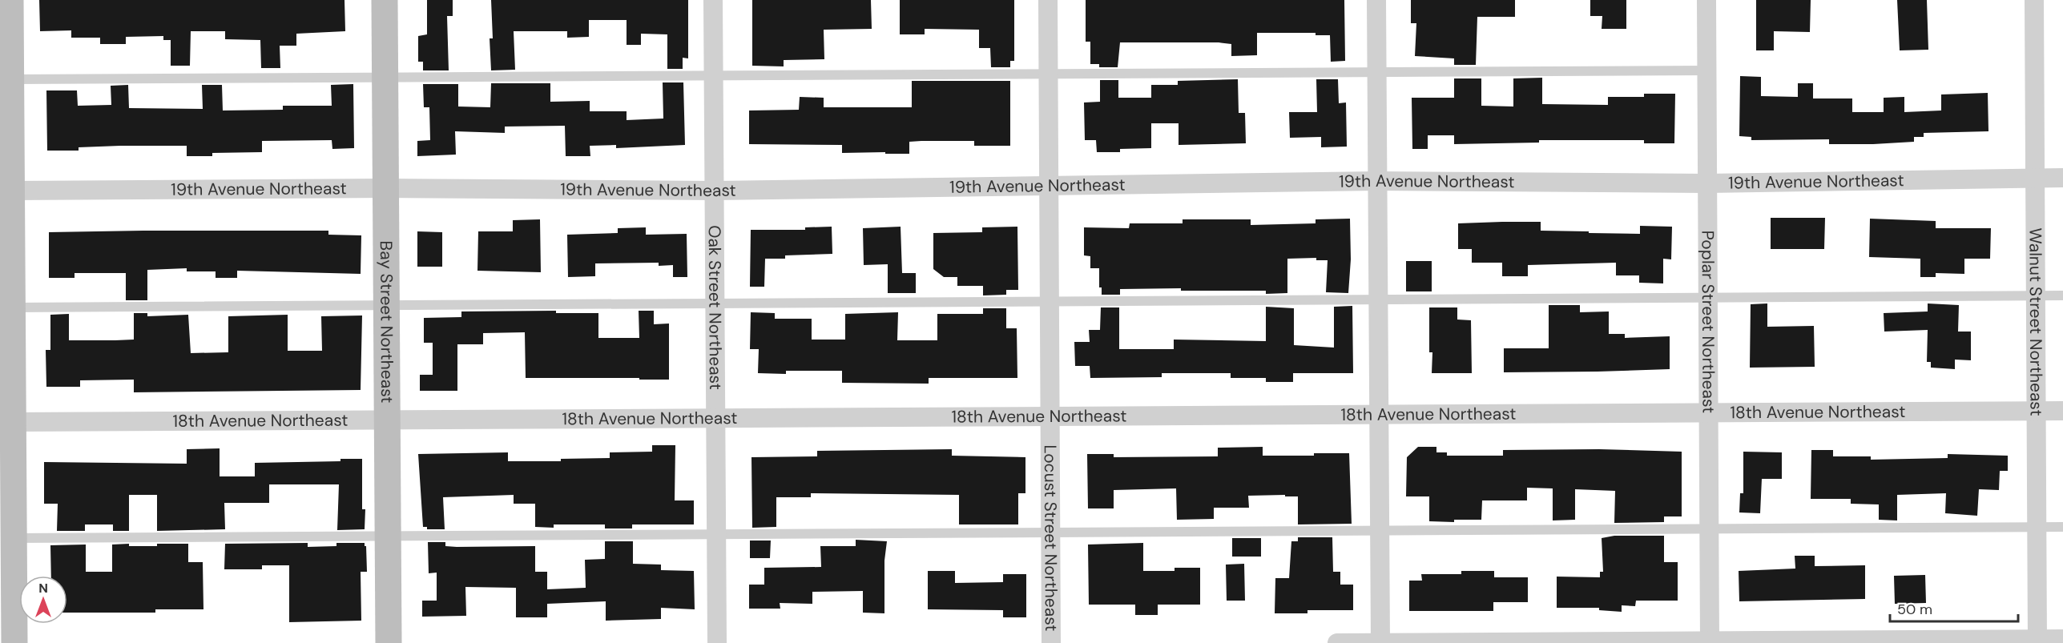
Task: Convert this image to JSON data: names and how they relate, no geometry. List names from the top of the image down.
{
  "streets": {
    "street": [
      "19th Avenue Northeast",
      "Oak Street Northeast",
      "Poplar Street Northeast",
      "Walnut Street Northeast",
      "Bay Street Northeast",
      "18th Avenue Northeast",
      "Locust Street Northeast"
    ]
  },
  "crossings": [
    ["19th Avenue Northeast", "Oak Street Northeast"],
    ["19th Avenue Northeast", "Poplar Street Northeast"],
    ["19th Avenue Northeast", "Walnut Street Northeast"],
    ["19th Avenue Northeast", "Bay Street Northeast"],
    ["19th Avenue Northeast", "Locust Street Northeast"],
    ["Oak Street Northeast", "18th Avenue Northeast"],
    ["Poplar Street Northeast", "18th Avenue Northeast"],
    ["Walnut Street Northeast", "18th Avenue Northeast"],
    ["Bay Street Northeast", "18th Avenue Northeast"],
    ["18th Avenue Northeast", "Locust Street Northeast"]
  ],
  "scale_bar": "50 m",
  "north": "top"
}
